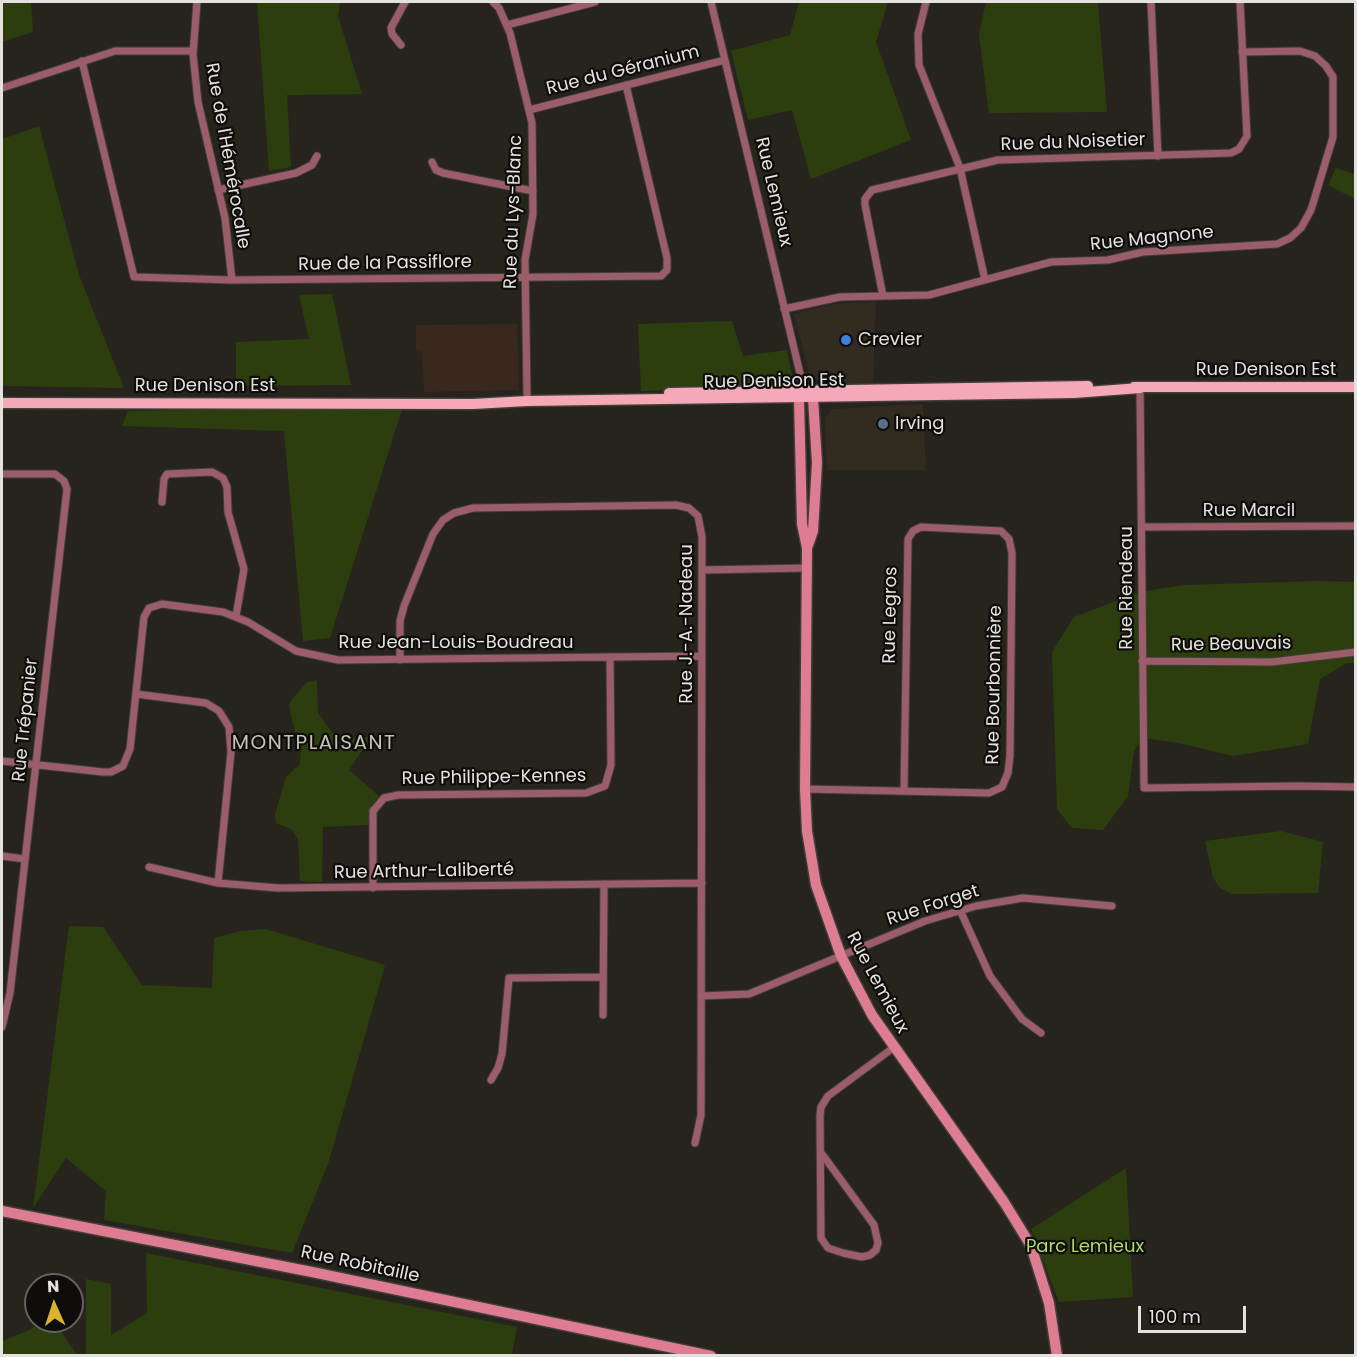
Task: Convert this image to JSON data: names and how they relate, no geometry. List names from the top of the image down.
{
  "streets": {
    "main road": ["Rue Denison Est"],
    "street": [
      "Rue du Géranium",
      "Rue du Noisetier",
      "Rue de l'Hémérocalle",
      "Rue Lemieux",
      "Rue du Lys-Blanc",
      "Rue Magnone",
      "Rue de la Passiflore",
      "Rue Marcil",
      "Rue Riendeau",
      "Rue Legros",
      "Rue J.-A.-Nadeau",
      "Rue Jean-Louis-Boudreau",
      "Rue Beauvais",
      "Rue Bourbonnière",
      "Rue Trépanier",
      "Rue Philippe-Kennes",
      "Rue Arthur-Laliberté",
      "Rue Forget",
      "Rue Robitaille"
    ]
  },
  "crossings": [
    ["Rue du Géranium", "Rue Lemieux"],
    ["Rue du Géranium", "Rue du Lys-Blanc"],
    ["Rue du Géranium", "Rue de la Passiflore"],
    ["Rue du Noisetier", "Rue Magnone"],
    ["Rue de l'Hémérocalle", "Rue de la Passiflore"],
    ["Rue Lemieux", "Rue Magnone"],
    ["Rue Lemieux", "Rue Denison Est"],
    ["Rue Lemieux", "Rue Bourbonnière"],
    ["Rue Lemieux", "Rue Forget"],
    ["Rue du Lys-Blanc", "Rue de la Passiflore"],
    ["Rue du Lys-Blanc", "Rue Denison Est"],
    ["Rue Denison Est", "Rue Riendeau"],
    ["Rue Marcil", "Rue Riendeau"],
    ["Rue Riendeau", "Rue Beauvais"],
    ["Rue Legros", "Rue Bourbonnière"],
    ["Rue J.-A.-Nadeau", "Rue Jean-Louis-Boudreau"],
    ["Rue J.-A.-Nadeau", "Rue Arthur-Laliberté"],
    ["Rue J.-A.-Nadeau", "Rue Forget"],
    ["Rue Jean-Louis-Boudreau", "Rue Trépanier"],
    ["Rue Jean-Louis-Boudreau", "Rue Philippe-Kennes"],
    ["Rue Philippe-Kennes", "Rue Arthur-Laliberté"]
  ],
  "districts": ["MONTPLAISANT"],
  "parks": ["Parc Lemieux"],
  "places": ["Crevier", "Irving"],
  "scale_bar": "100 m",
  "north": "top"
}
